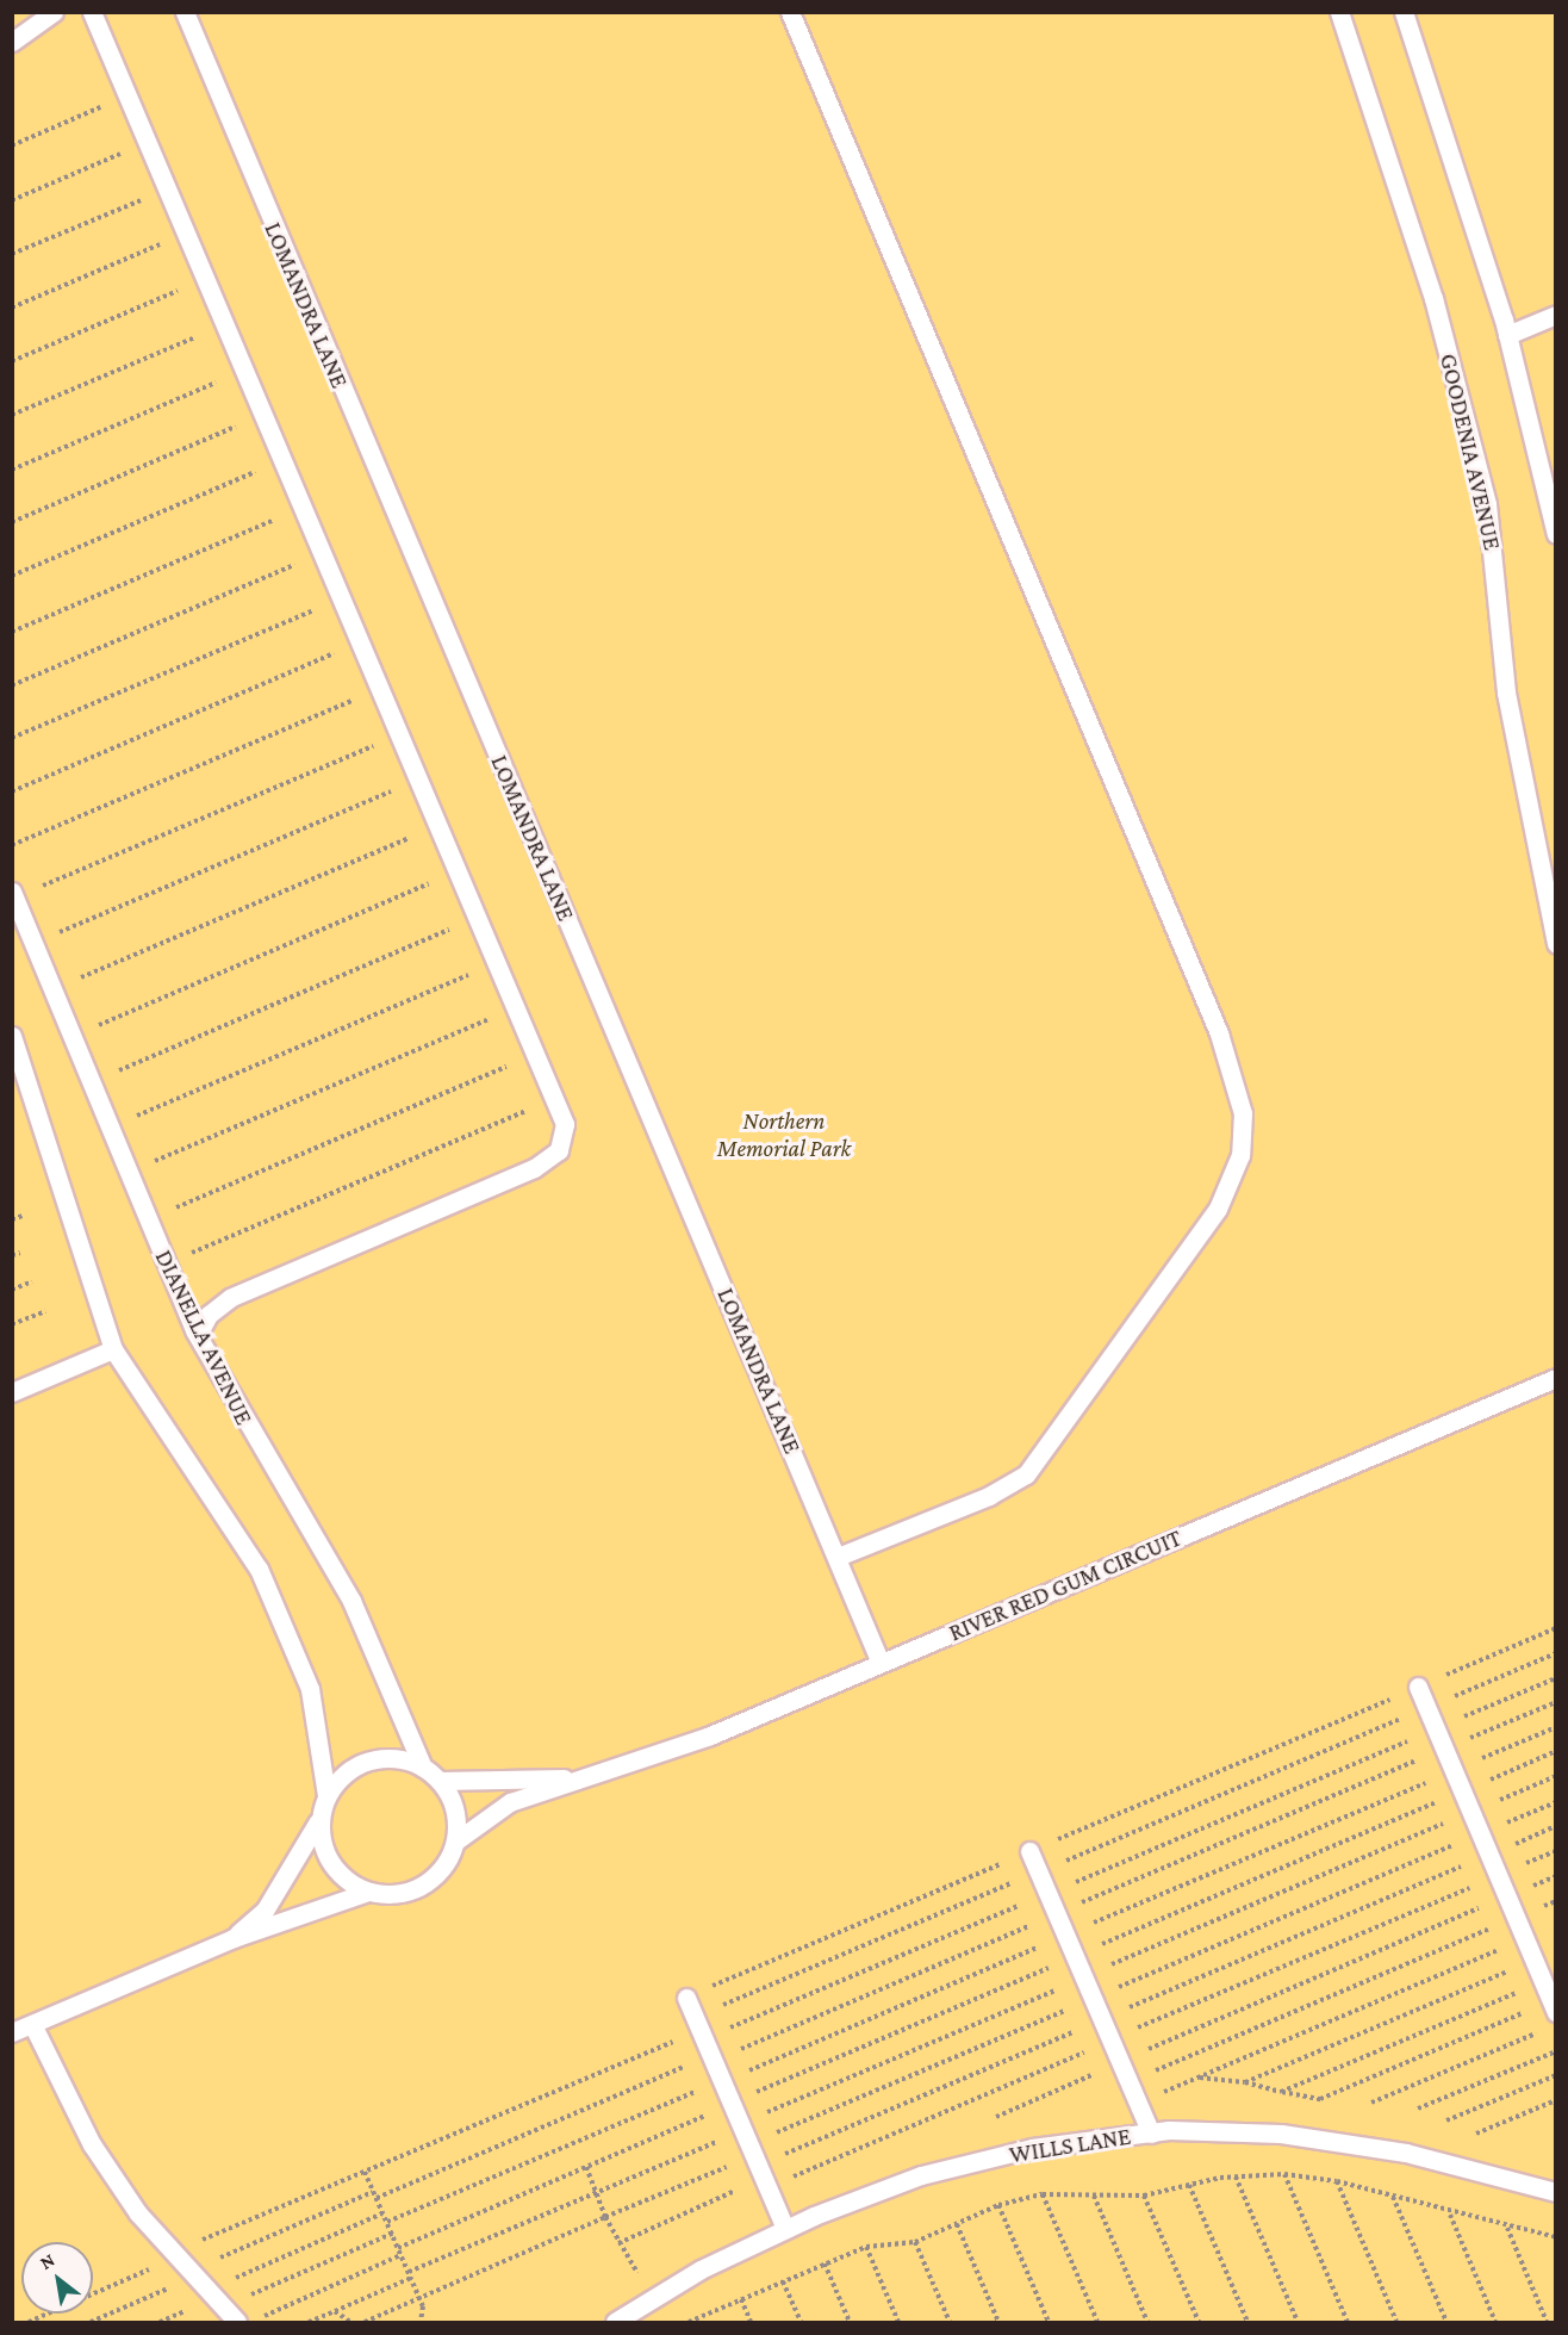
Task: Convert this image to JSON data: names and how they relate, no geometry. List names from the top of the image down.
{
  "streets": {
    "lane": [
      "LOMANDRA LANE",
      "GOODENIA AVENUE",
      "DIANELLA AVENUE",
      "RIVER RED GUM CIRCUIT",
      "WILLS LANE"
    ]
  },
  "crossings": [
    ["LOMANDRA LANE", "RIVER RED GUM CIRCUIT"]
  ],
  "parks": ["Northern Memorial Park"],
  "north": "top left"
}
